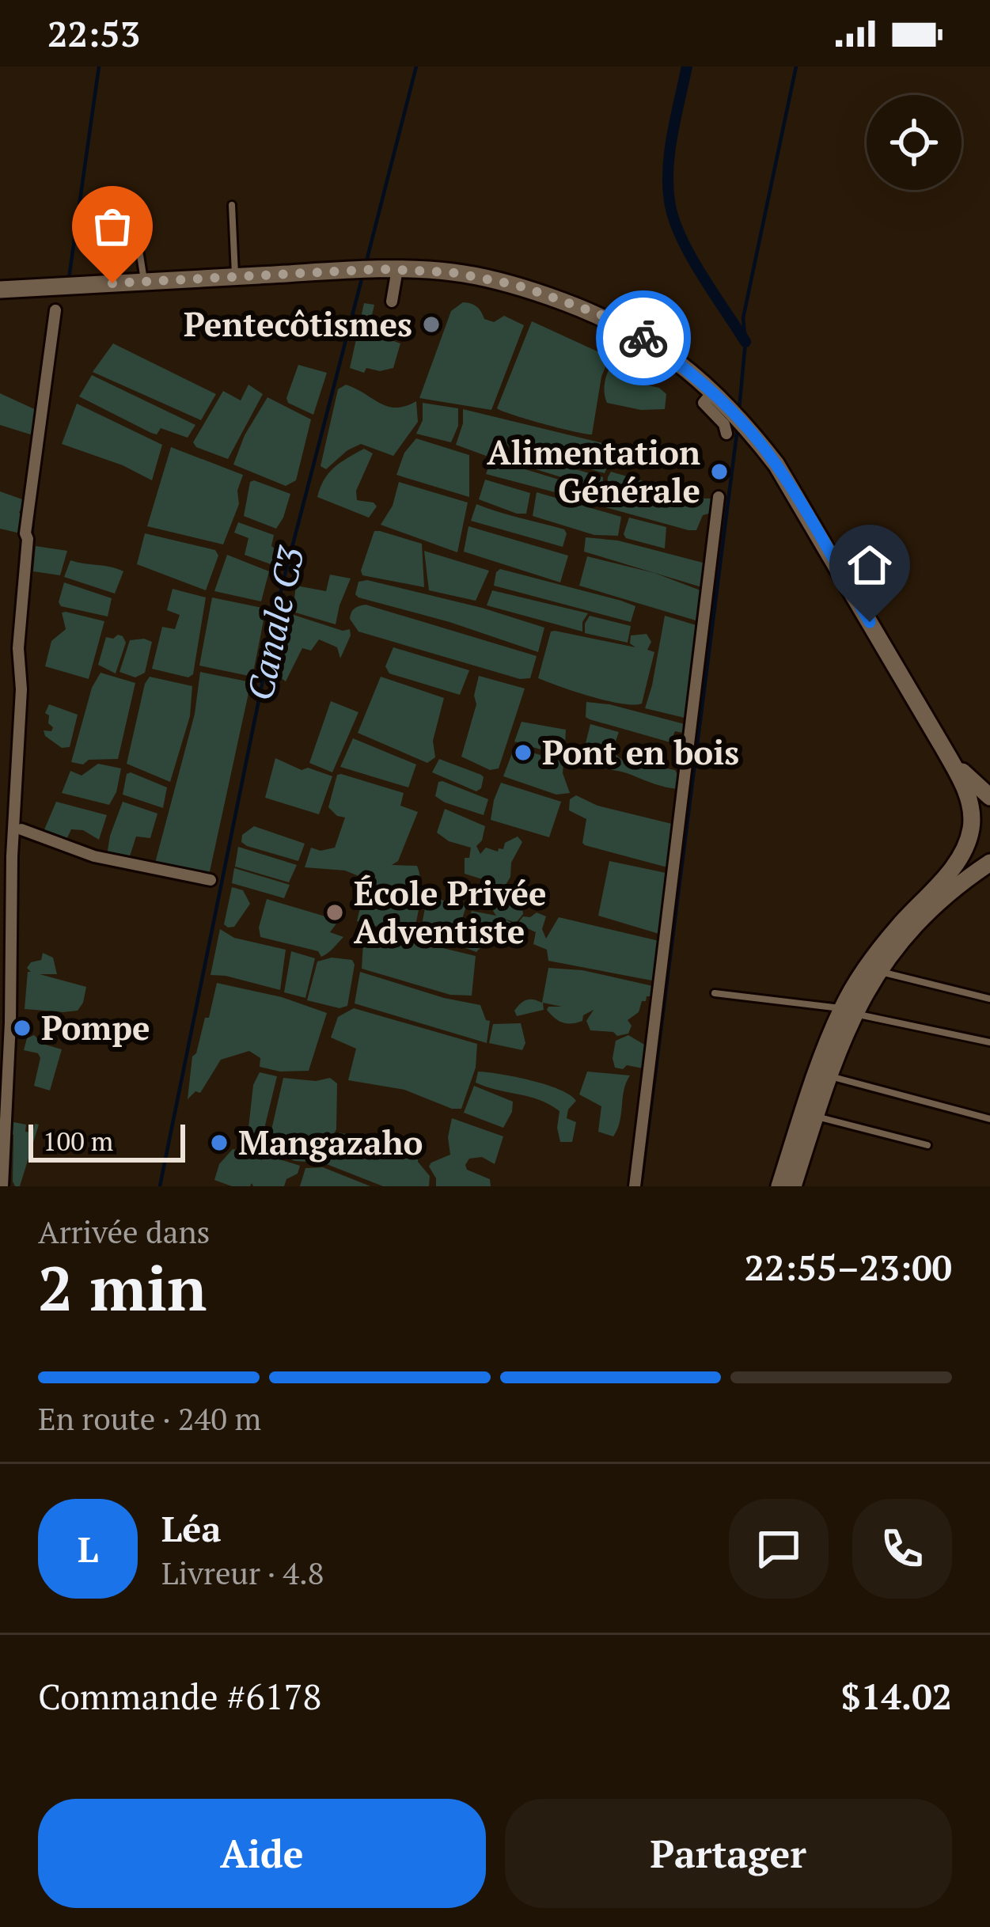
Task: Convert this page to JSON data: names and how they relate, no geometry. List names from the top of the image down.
{
  "water": ["Canale C3"],
  "places": [
    "Pentecôtismes",
    "Alimentation Générale",
    "Pont en bois",
    "École Privée Adventiste",
    "Pompe",
    "Mangazaho"
  ],
  "scale_bar": "100 m",
  "page": {
    "status": "22:53",
    "scale": "100 m",
    "heading": ["2 min", "Arrivée dans", "22:55–23:00"],
    "panel": [
      "Léa",
      "Livreur · 4.8",
      "Commande #6178",
      "$14.02"
    ],
    "bar": "En route · 240 m",
    "round": "L",
    "buttons": ["Aide", "Partager"]
  }
}
